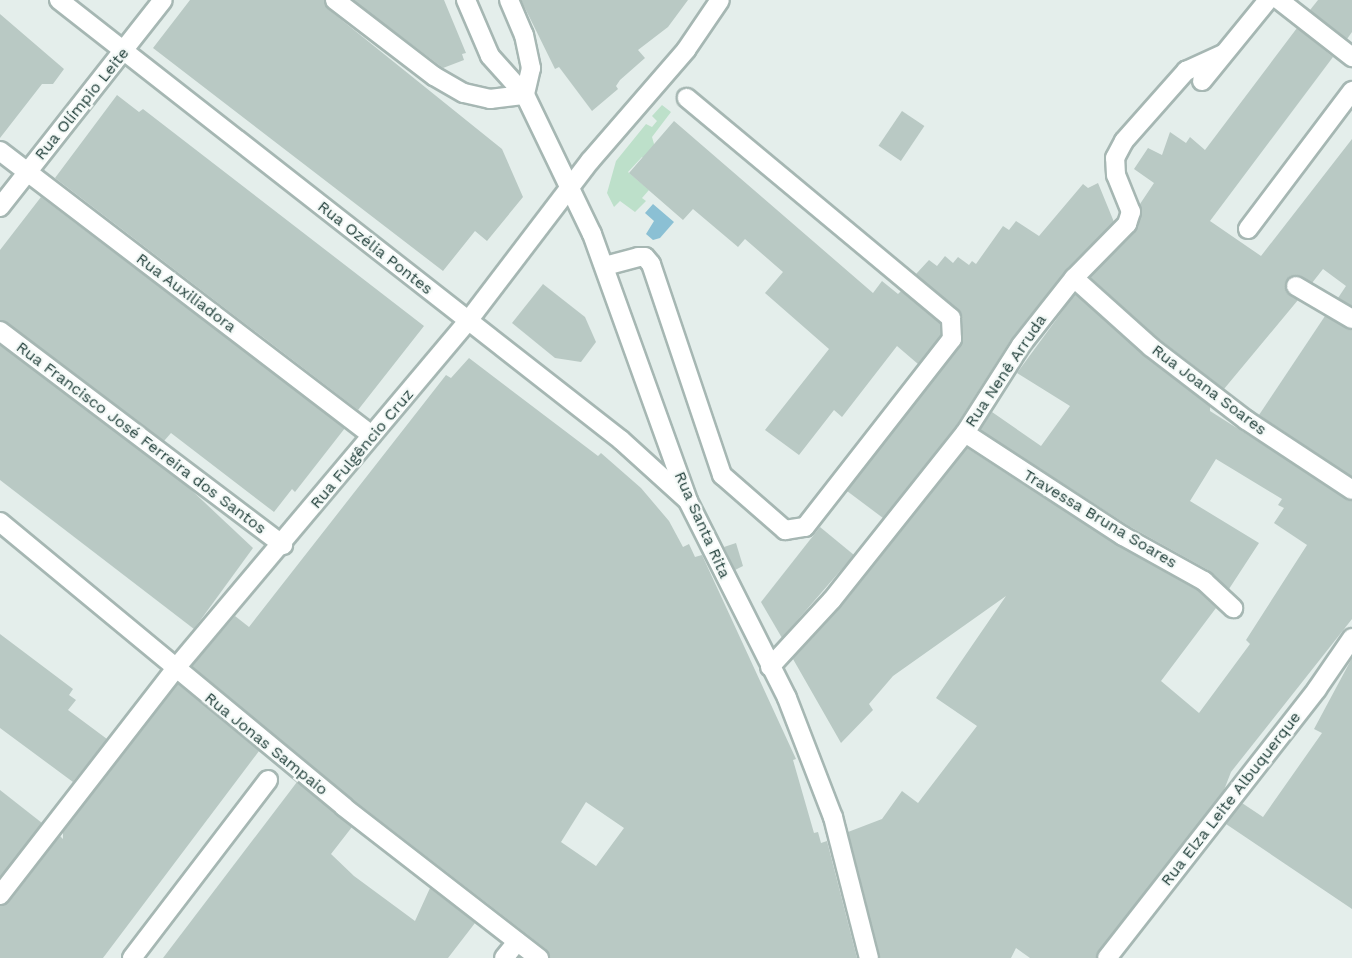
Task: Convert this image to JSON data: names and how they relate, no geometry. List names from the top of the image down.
{
  "streets": {
    "street": [
      "Rua Olímpio Leite",
      "Rua Ozélia Pontes",
      "Rua Auxiliadora",
      "Rua Nenê Arruda",
      "Rua Joana Soares",
      "Rua Francisco José Ferreira dos Santos",
      "Rua Fulgêncio Cruz",
      "Travessa Bruna Soares",
      "Rua Santa Rita",
      "Rua Jonas Sampaio",
      "Rua Elza Leite Albuquerque"
    ]
  },
  "crossings": [
    ["Rua Olímpio Leite", "Rua Ozélia Pontes"],
    ["Rua Olímpio Leite", "Rua Auxiliadora"],
    ["Rua Ozélia Pontes", "Rua Fulgêncio Cruz"],
    ["Rua Ozélia Pontes", "Rua Santa Rita"],
    ["Rua Auxiliadora", "Rua Fulgêncio Cruz"],
    ["Rua Nenê Arruda", "Rua Joana Soares"],
    ["Rua Nenê Arruda", "Travessa Bruna Soares"],
    ["Rua Nenê Arruda", "Rua Santa Rita"],
    ["Rua Francisco José Ferreira dos Santos", "Rua Fulgêncio Cruz"],
    ["Rua Fulgêncio Cruz", "Rua Santa Rita"],
    ["Rua Fulgêncio Cruz", "Rua Jonas Sampaio"]
  ]
}
